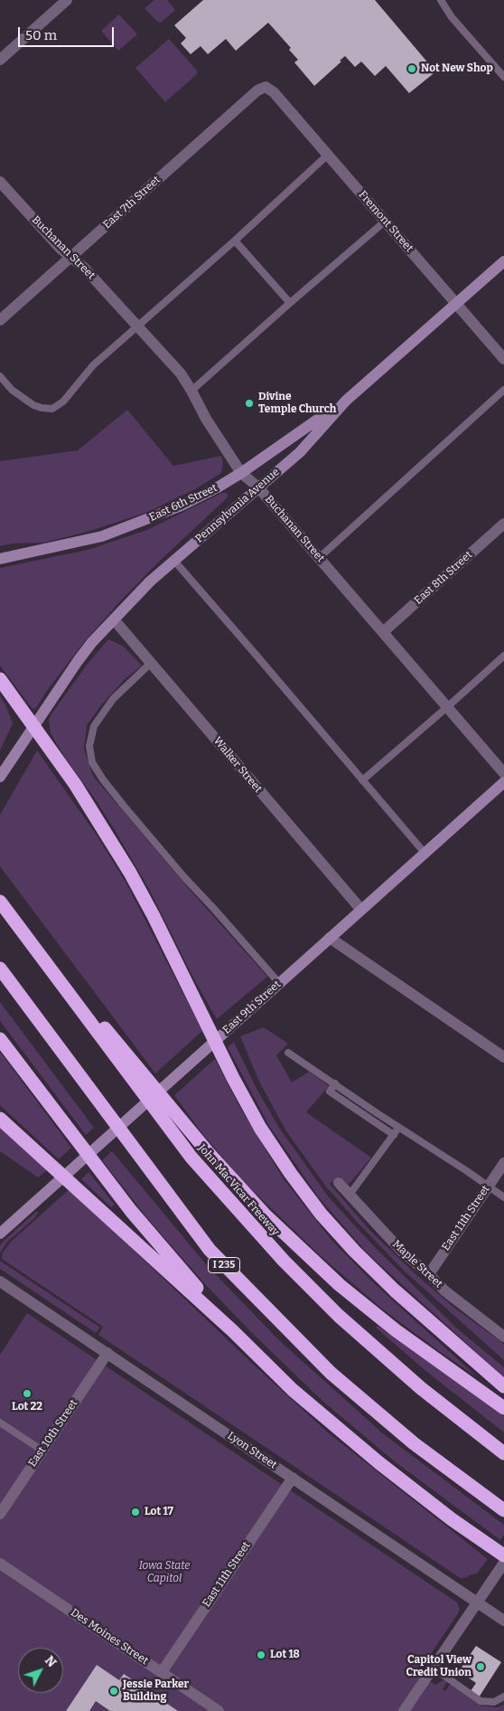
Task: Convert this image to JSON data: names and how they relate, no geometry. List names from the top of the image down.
{
  "streets": {
    "highway": ["John MacVicar Freeway", "I 235"],
    "main road": ["East 6th Street", "Pennsylvania Avenue", "East 9th Street"],
    "street": [
      "East 7th Street",
      "Fremont Street",
      "Buchanan Street",
      "East 8th Street",
      "Walker Street",
      "East 11th Street",
      "Maple Street",
      "East 10th Street",
      "Lyon Street",
      "Des Moines Street"
    ]
  },
  "crossings": [
    ["East 7th Street", "Fremont Street"],
    ["East 7th Street", "Buchanan Street"],
    ["Fremont Street", "Pennsylvania Avenue"],
    ["Buchanan Street", "East 6th Street"],
    ["Buchanan Street", "Pennsylvania Avenue"],
    ["Buchanan Street", "East 8th Street"],
    ["East 6th Street", "Pennsylvania Avenue"],
    ["Pennsylvania Avenue", "Walker Street"],
    ["Walker Street", "East 9th Street"],
    ["East 11th Street", "Maple Street"],
    ["East 11th Street", "Lyon Street"],
    ["East 11th Street", "Des Moines Street"],
    ["East 10th Street", "Lyon Street"]
  ],
  "parks": ["Iowa State Capitol"],
  "places": [
    "Not New Shop",
    "Divine Temple Church",
    "Lot 22",
    "Lot 17",
    "Lot 18",
    "Capitol View Credit Union",
    "Jessie Parker Building"
  ],
  "scale_bar": "50 m",
  "north": "top right"
}
